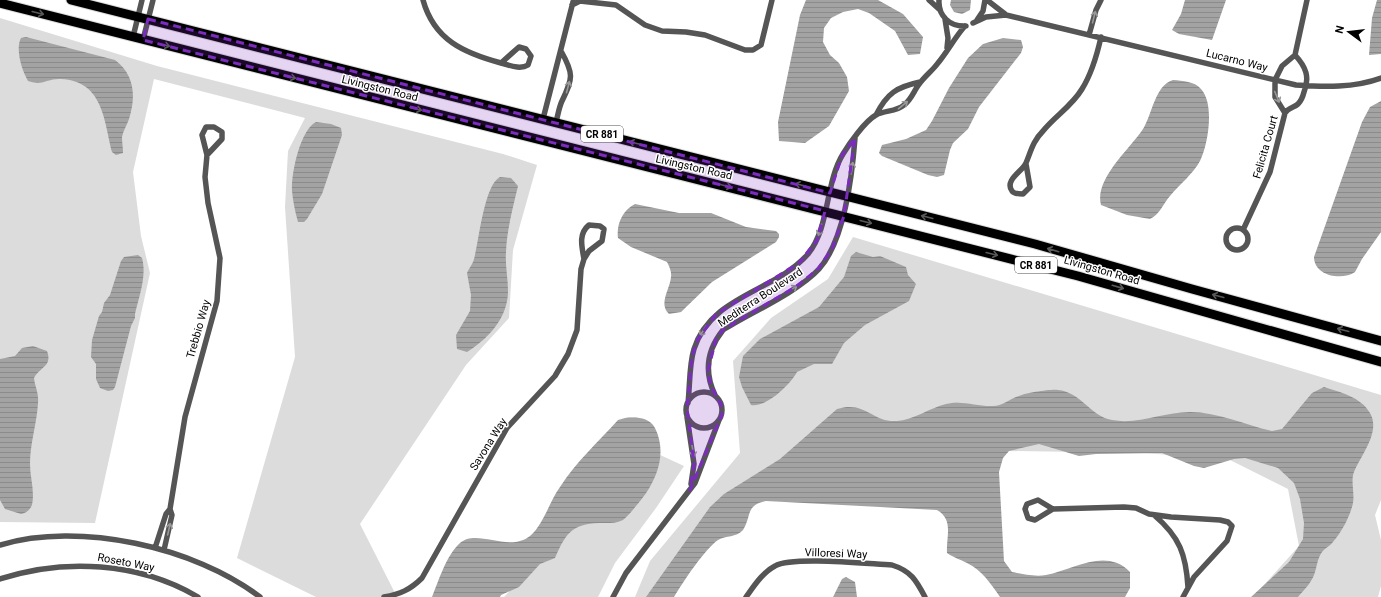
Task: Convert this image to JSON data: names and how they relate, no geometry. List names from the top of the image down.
{
  "streets": {
    "main road": ["Livingston Road", "CR 881"],
    "street": [
      "Lucarno Way",
      "Felicita Court",
      "Mediterra Boulevard",
      "Trebbio Way",
      "Savona Way",
      "Villoresi Way",
      "Roseto Way"
    ]
  },
  "crossings": [
    ["Lucarno Way", "Felicita Court"],
    ["Livingston Road", "Mediterra Boulevard"]
  ],
  "north": "left"
}
